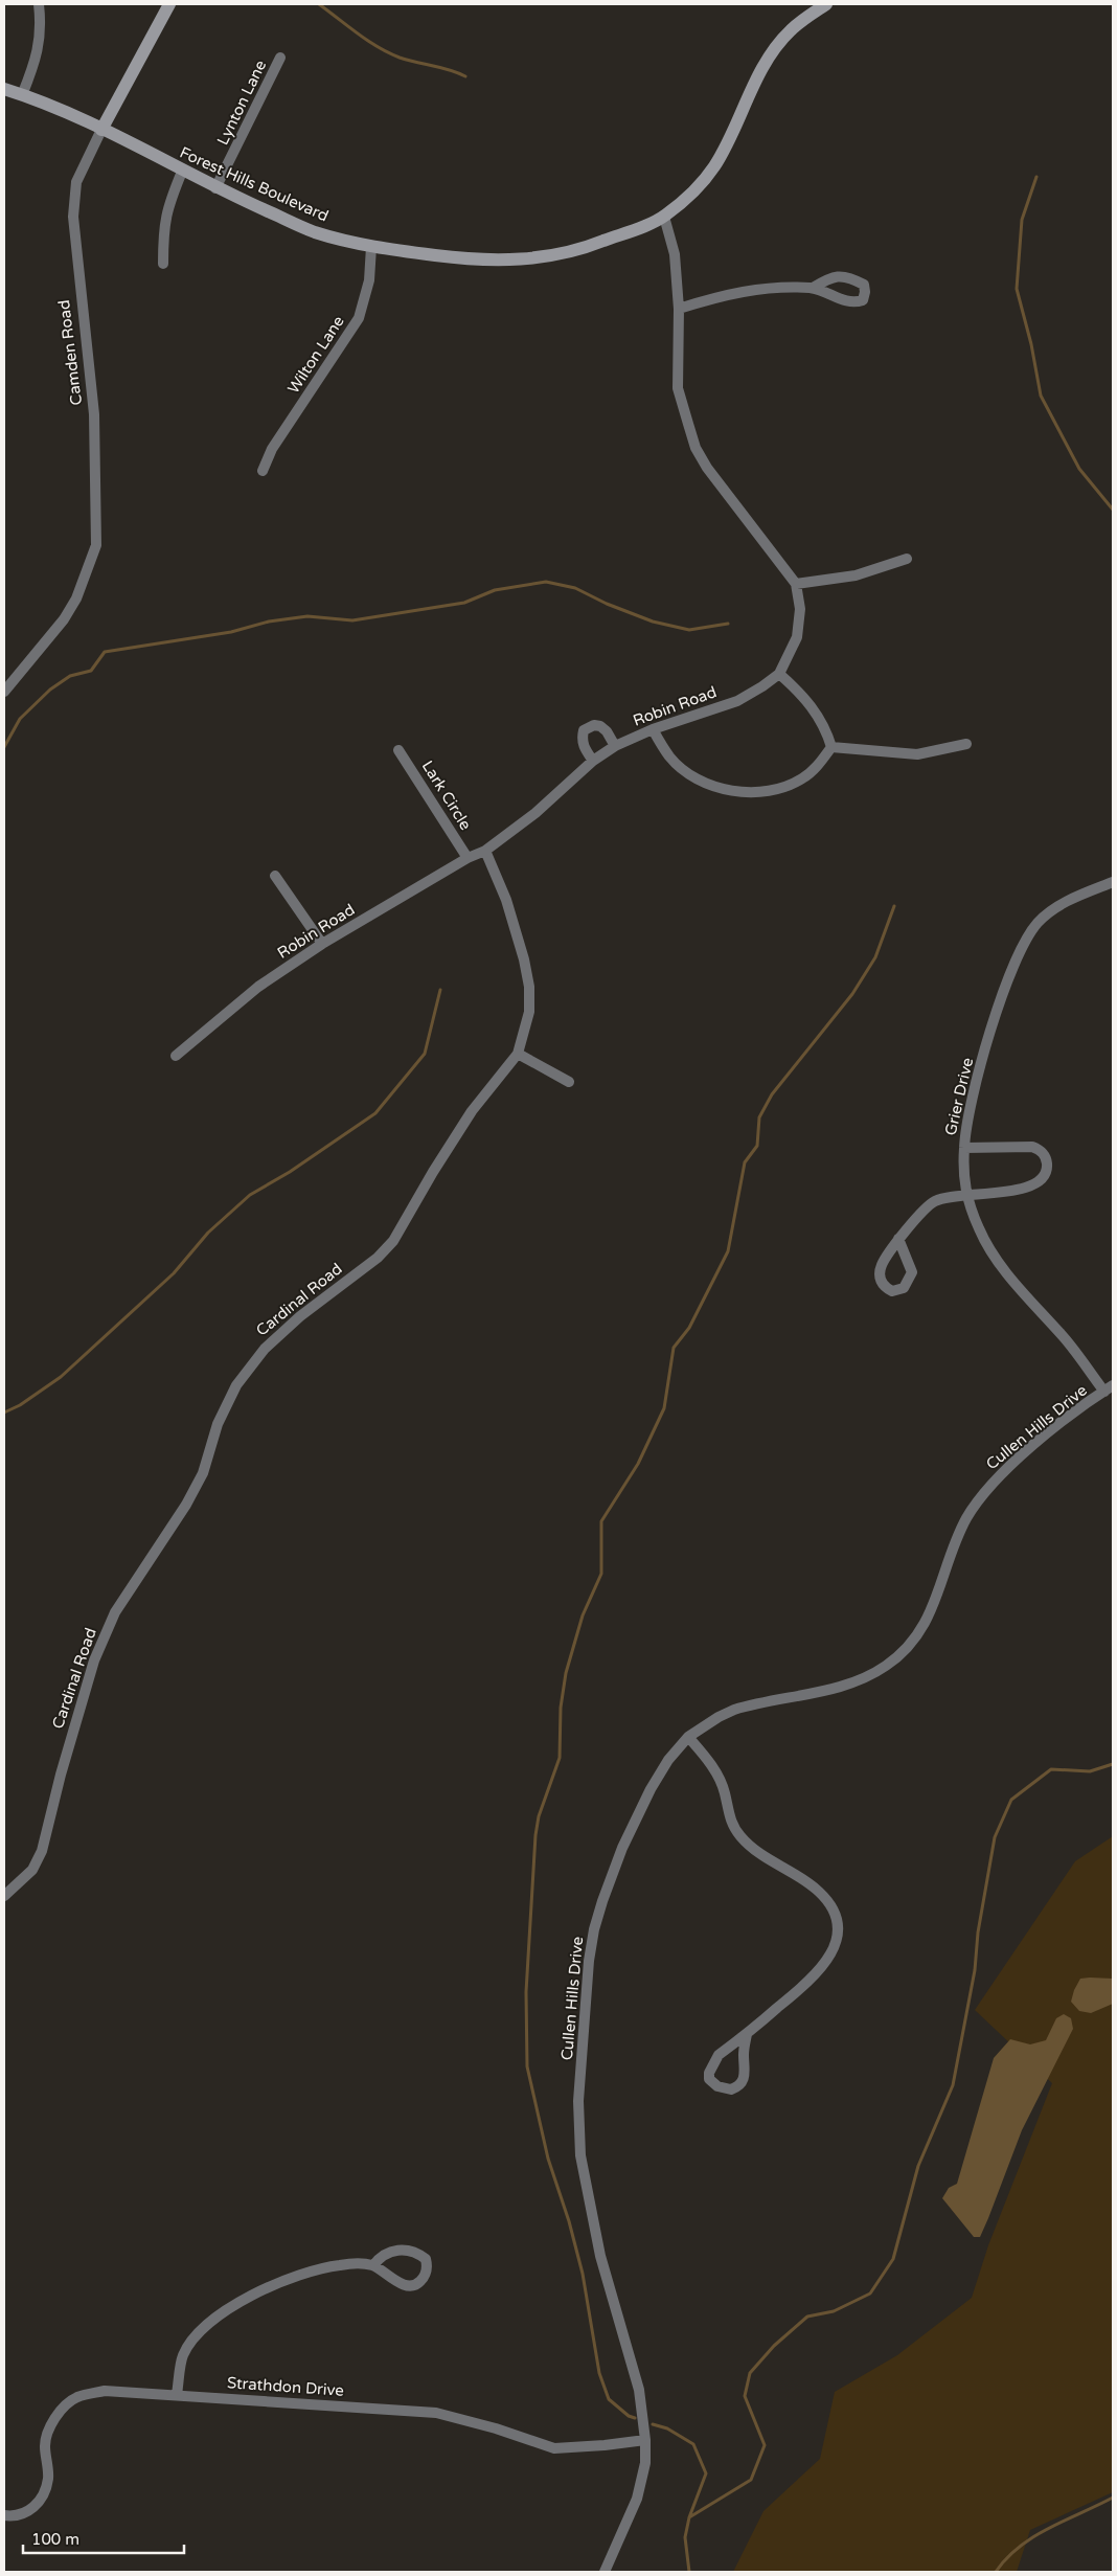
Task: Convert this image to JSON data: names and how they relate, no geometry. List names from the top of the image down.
{
  "streets": {
    "main road": ["Forest Hills Boulevard", "Camden Road"],
    "street": [
      "Lynton Lane",
      "Wilton Lane",
      "Robin Road",
      "Lark Circle",
      "Grier Drive",
      "Cardinal Road",
      "Cullen Hills Drive",
      "Strathdon Drive"
    ]
  },
  "crossings": [
    ["Lynton Lane", "Forest Hills Boulevard"],
    ["Forest Hills Boulevard", "Camden Road"],
    ["Forest Hills Boulevard", "Wilton Lane"],
    ["Robin Road", "Lark Circle"],
    ["Robin Road", "Cardinal Road"],
    ["Grier Drive", "Cullen Hills Drive"],
    ["Cullen Hills Drive", "Strathdon Drive"]
  ],
  "scale_bar": "100 m"
}
